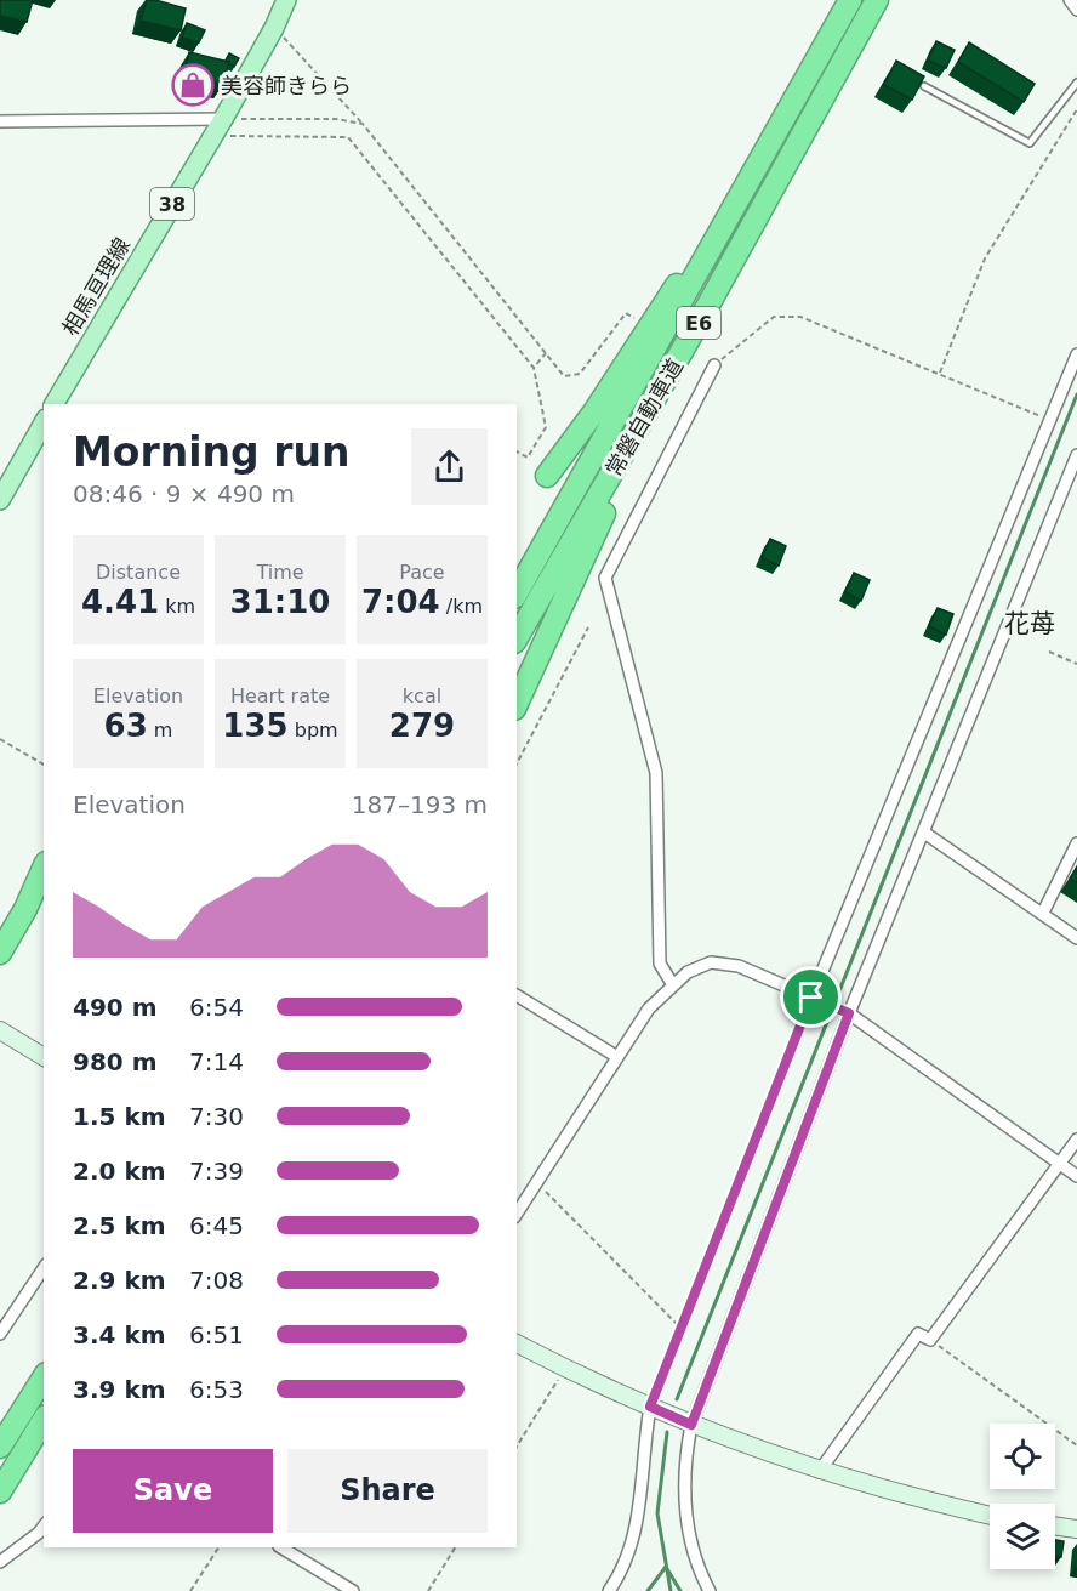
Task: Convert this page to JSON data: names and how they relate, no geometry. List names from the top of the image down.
{
  "streets": {
    "highway": ["E6", "常磐自動車道"],
    "main road": ["38", "相馬亘理線"]
  },
  "districts": ["花苺"],
  "places": {
    "shop": ["美容師きらら"]
  },
  "page": {
    "heading": ["Morning run", "08:46 · 9 × 490 m"],
    "stats": [
      ["Distance", "4.41 km"],
      ["Time", "31:10"],
      ["Pace", "7:04 /km"],
      ["Elevation", "63 m"],
      ["Heart rate", "135 bpm"],
      ["kcal", "279"]
    ],
    "chart": ["Elevation", "187–193 m"],
    "list": [
      {
        "name": "490 m",
        "note": "6:54"
      },
      {
        "name": "980 m",
        "note": "7:14"
      },
      {
        "name": "1.5 km",
        "note": "7:30"
      },
      {
        "name": "2.0 km",
        "note": "7:39"
      },
      {
        "name": "2.5 km",
        "note": "6:45"
      },
      {
        "name": "2.9 km",
        "note": "7:08"
      },
      {
        "name": "3.4 km",
        "note": "6:51"
      },
      {
        "name": "3.9 km",
        "note": "6:53"
      }
    ],
    "buttons": ["Save", "Share"]
  }
}
